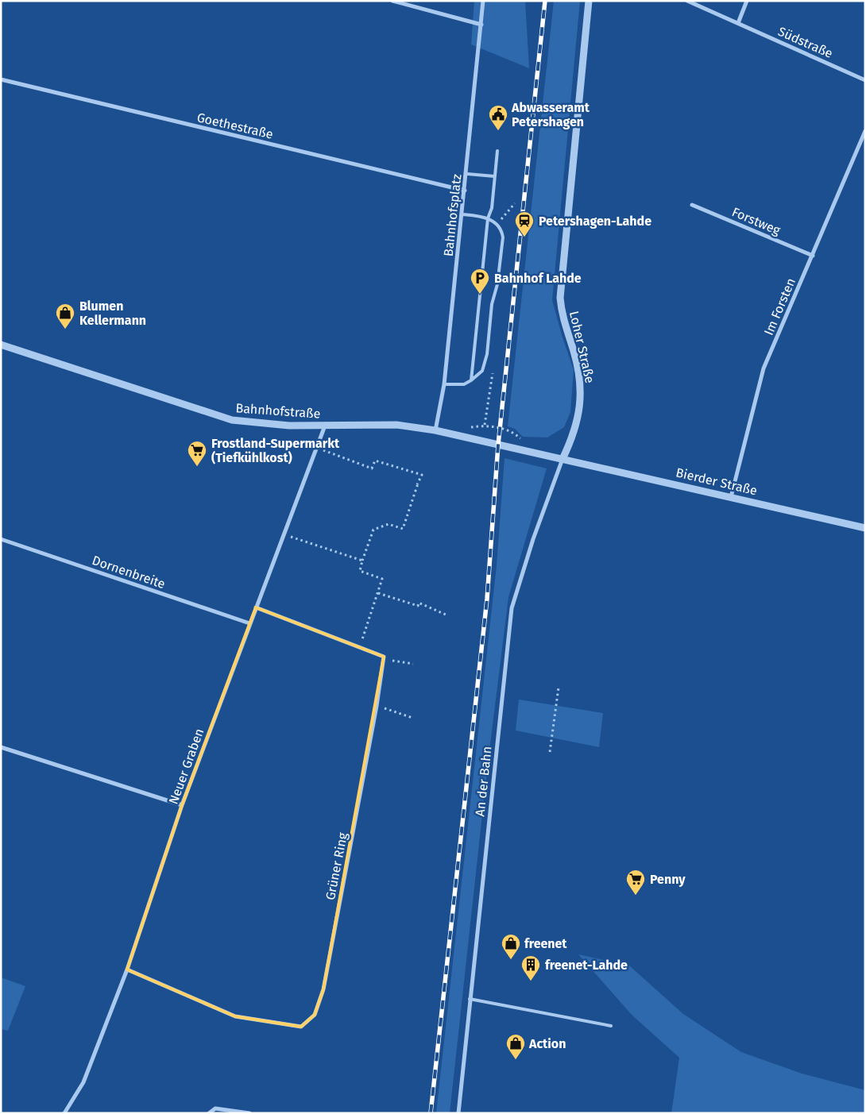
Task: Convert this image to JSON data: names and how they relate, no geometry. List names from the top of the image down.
{
  "streets": {
    "street": [
      "Südstraße",
      "Goethestraße",
      "Bahnhofsplatz",
      "Forstweg",
      "Im Forsten",
      "Loher Straße",
      "Bahnhofstraße",
      "Bierder Straße",
      "Dornenbreite",
      "Neuer Graben",
      "An der Bahn",
      "Grüner Ring"
    ]
  },
  "crossings": [
    ["Goethestraße", "Bahnhofsplatz"],
    ["Bahnhofsplatz", "Bahnhofstraße"],
    ["Forstweg", "Im Forsten"],
    ["Im Forsten", "Bierder Straße"],
    ["Loher Straße", "Bahnhofstraße"],
    ["Loher Straße", "Bierder Straße"],
    ["Loher Straße", "An der Bahn"],
    ["Bahnhofstraße", "Bierder Straße"],
    ["Bahnhofstraße", "Neuer Graben"],
    ["Bahnhofstraße", "An der Bahn"],
    ["Bierder Straße", "An der Bahn"],
    ["Dornenbreite", "Neuer Graben"],
    ["Neuer Graben", "Grüner Ring"]
  ],
  "places": {
    "public building": ["Abwasseramt Petershagen"],
    "station": ["Petershagen-Lahde"],
    "parking": ["Bahnhof Lahde"],
    "shop": ["Blumen Kellermann", "freenet", "Action"],
    "supermarket": ["Frostland-Supermarkt (Tiefkühlkost)", "Penny"],
    "building": ["freenet-Lahde"]
  }
}
